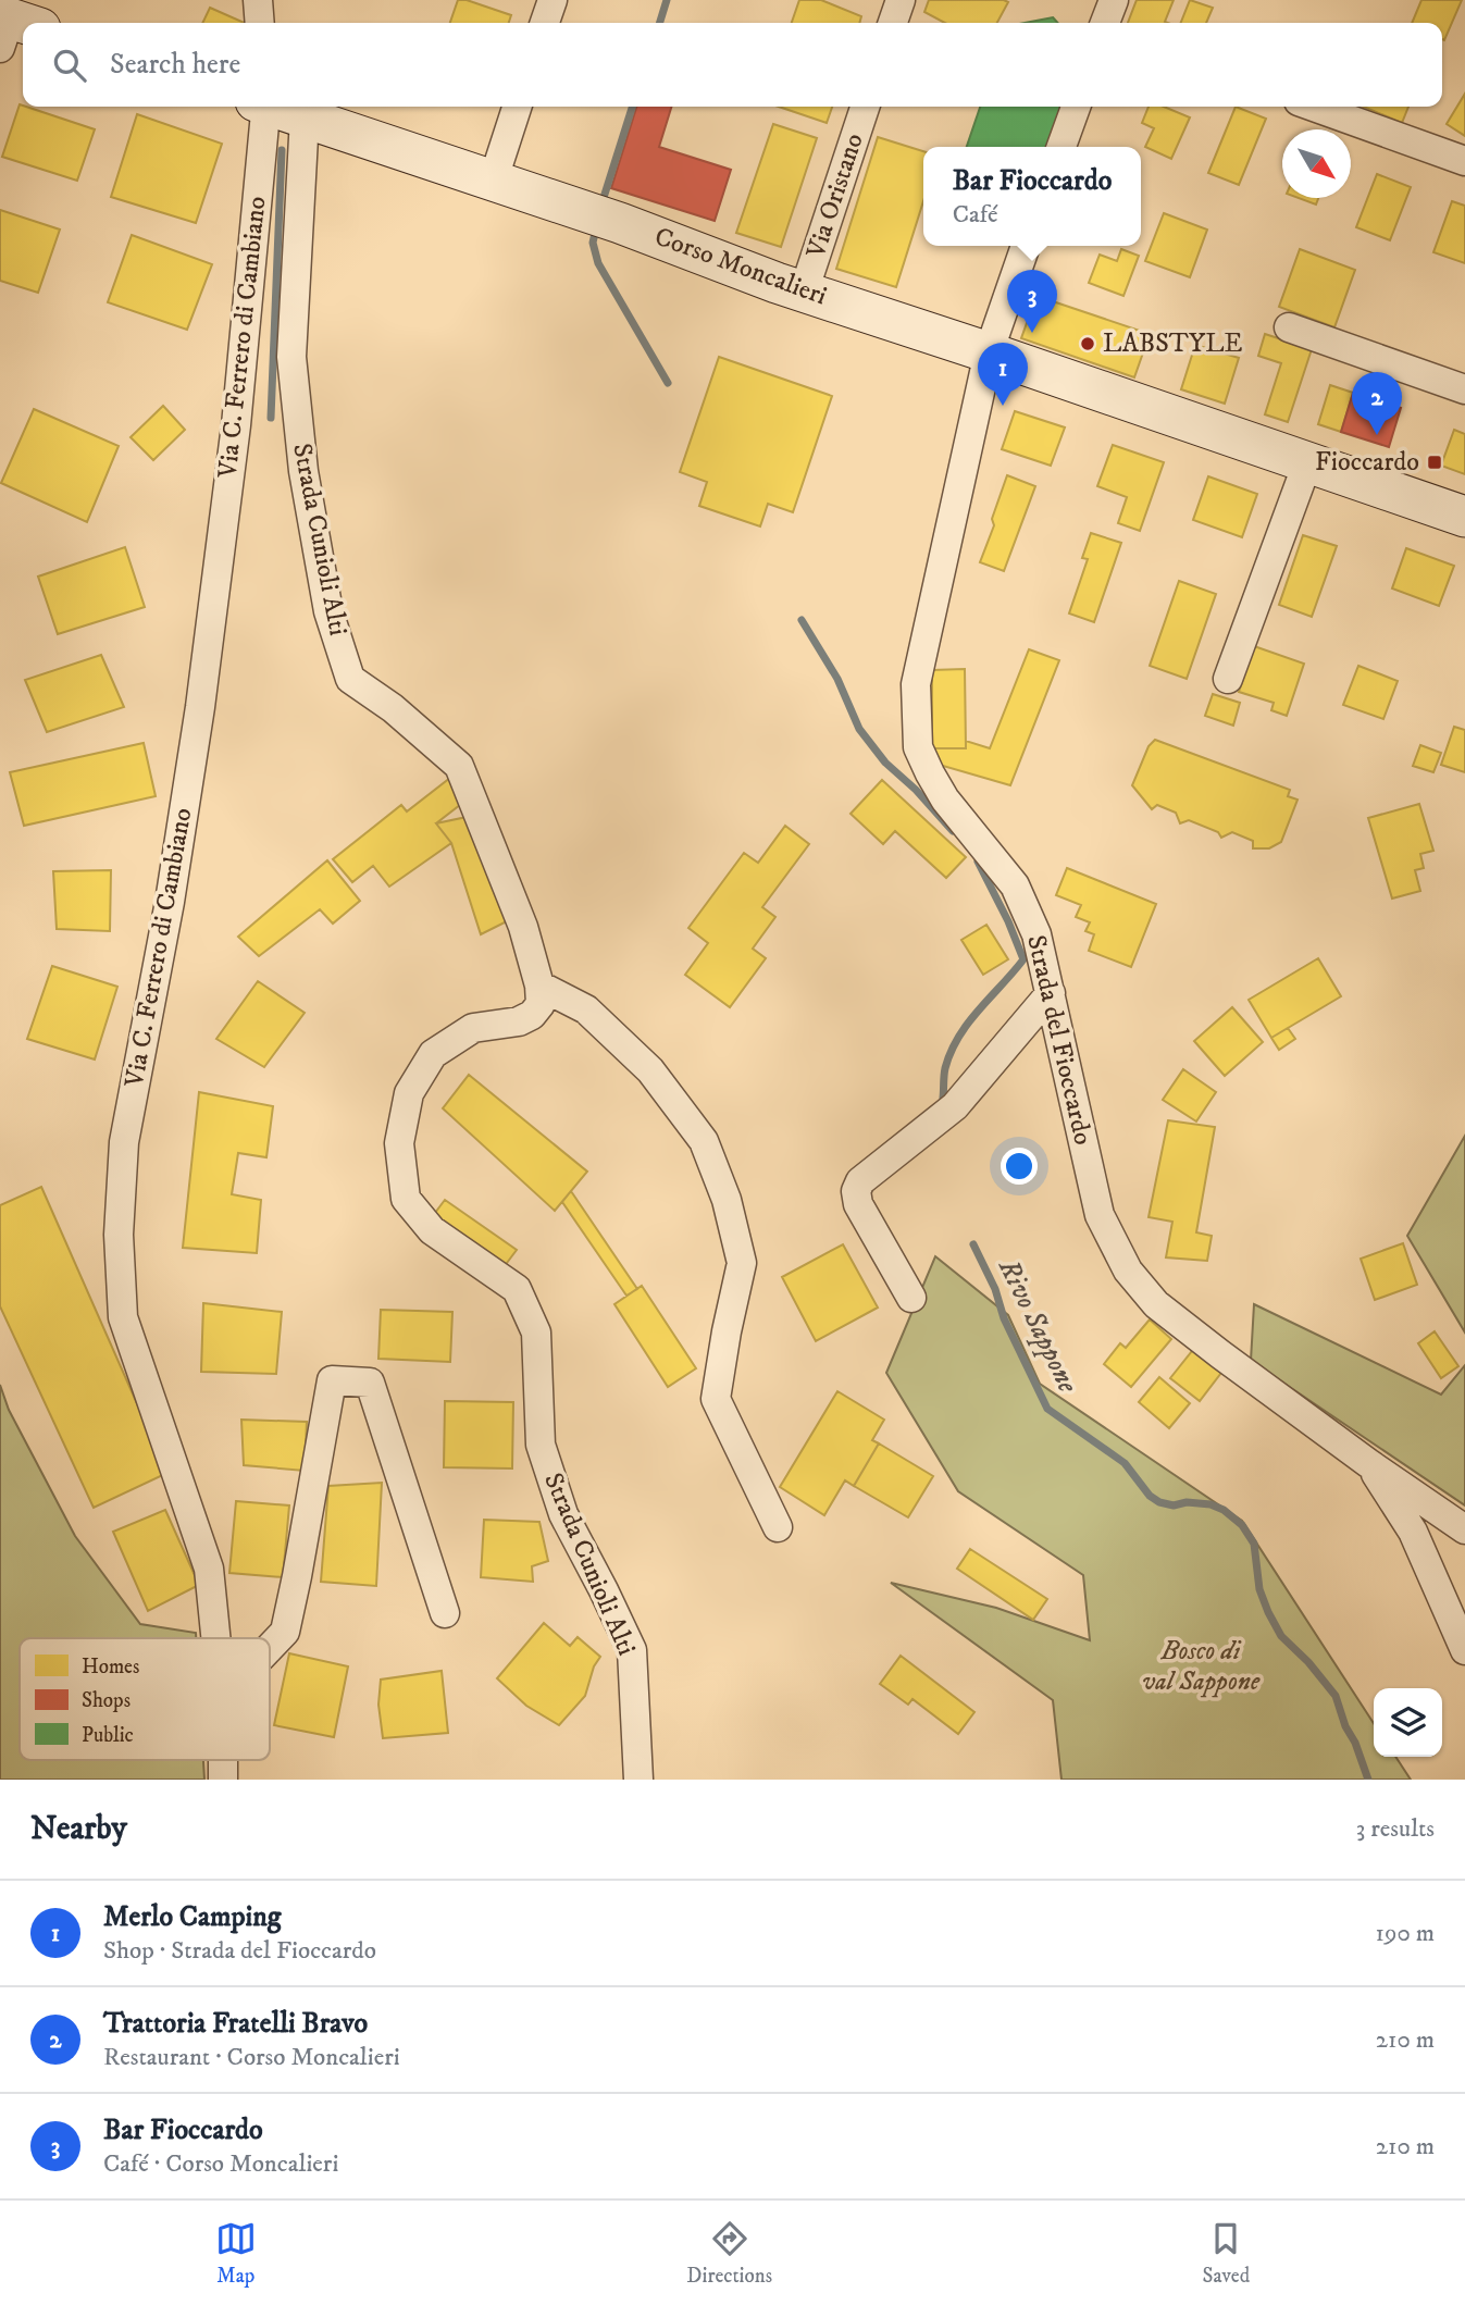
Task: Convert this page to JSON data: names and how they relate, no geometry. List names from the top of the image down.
{
  "streets": {
    "main road": ["Corso Moncalieri"],
    "street": [
      "Via Oristano",
      "Via C. Ferrero di Cambiano",
      "Strada Cunioli Alti",
      "Strada del Fioccardo"
    ]
  },
  "crossings": [
    ["Via Oristano", "Corso Moncalieri"],
    ["Corso Moncalieri", "Strada Cunioli Alti"],
    ["Corso Moncalieri", "Strada del Fioccardo"]
  ],
  "water": ["Rivo Sappone"],
  "parks": ["Bosco di val Sappone"],
  "places": {
    "other": ["LABSTYLE"],
    "transit": ["Fioccardo"]
  },
  "legend": ["Homes", "Shops", "Public"],
  "north": "bottom right",
  "page": {
    "search": "Search here",
    "popup": ["Bar Fioccardo", "Café"],
    "pins": ["3", "1", "2"],
    "heading": ["Nearby", "3 results"],
    "list": [
      {
        "mark": "1",
        "name": "Merlo Camping",
        "note": "Shop · Strada del Fioccardo",
        "value": "190 m"
      },
      {
        "mark": "2",
        "name": "Trattoria Fratelli Bravo",
        "note": "Restaurant · Corso Moncalieri",
        "value": "210 m"
      },
      {
        "mark": "3",
        "name": "Bar Fioccardo",
        "note": "Café · Corso Moncalieri",
        "value": "210 m"
      }
    ],
    "nav": ["Map", "Directions", "Saved"]
  }
}
